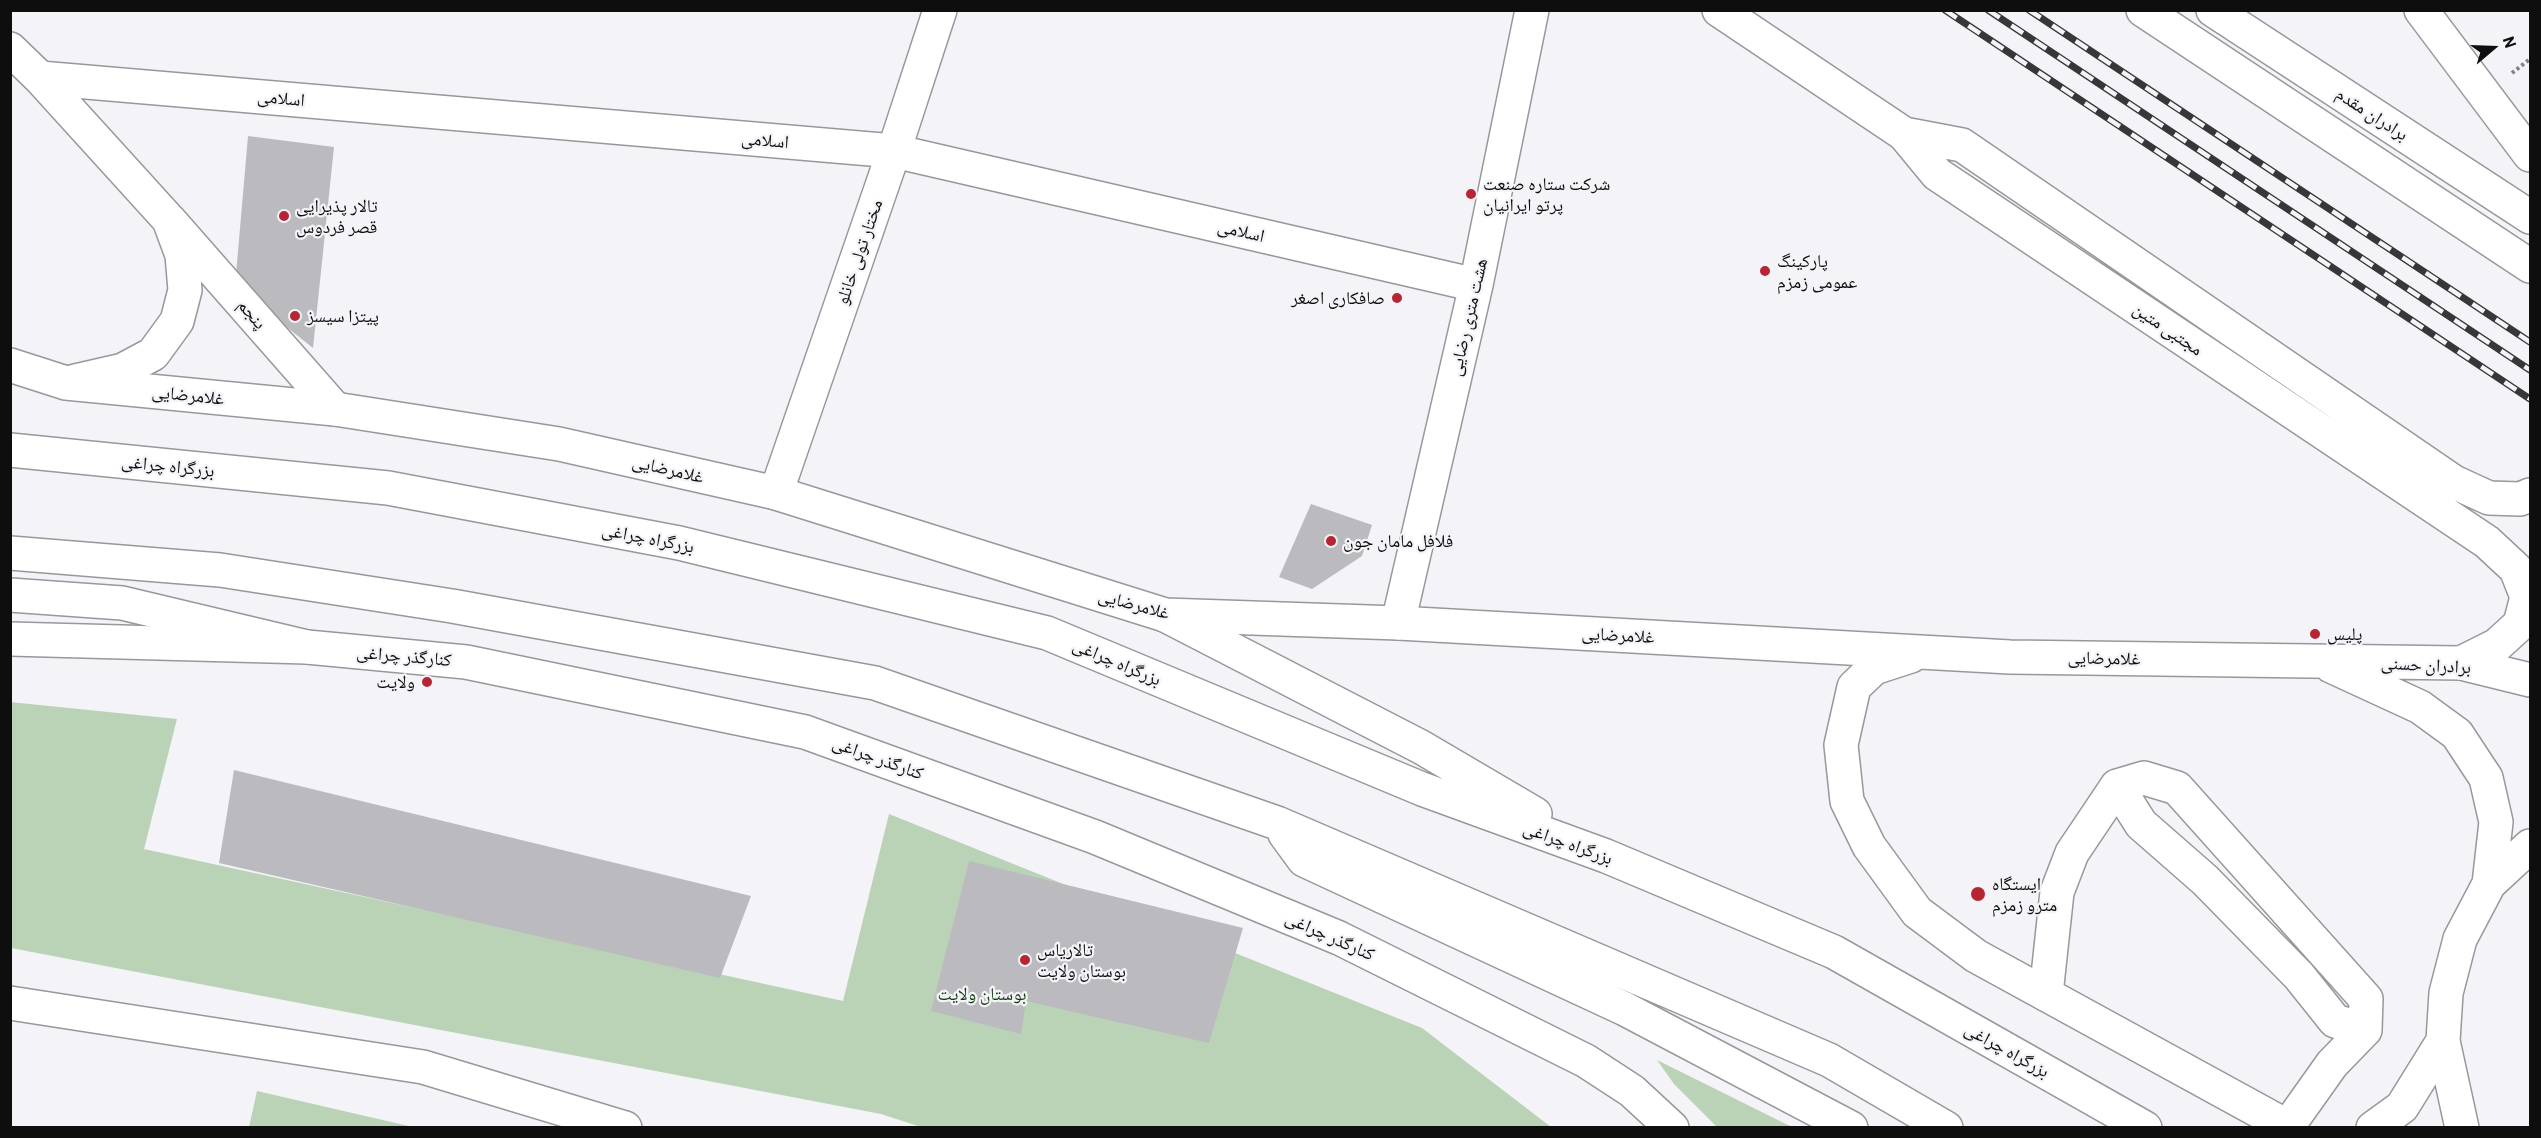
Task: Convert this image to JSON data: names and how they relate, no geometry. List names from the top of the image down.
{
  "streets": {
    "main road": [
      "اسلامی",
      "برادران مقدم",
      "مختار تولی خانلو",
      "پنجم",
      "هشت متری رضایی",
      "مجتبی متین",
      "غلامرضایی",
      "بزرگراه چراغی",
      "کنارگذر چراغی",
      "برادران حسنی"
    ]
  },
  "crossings": [
    ["اسلامی", "مختار تولی خانلو"],
    ["اسلامی", "پنجم"],
    ["اسلامی", "هشت متری رضایی"],
    ["مختار تولی خانلو", "غلامرضایی"],
    ["پنجم", "غلامرضایی"],
    ["هشت متری رضایی", "غلامرضایی"],
    ["مجتبی متین", "برادران حسنی"],
    ["غلامرضایی", "برادران حسنی"]
  ],
  "parks": ["بوستان ولایت"],
  "places": [
    "شرکت ستاره صنعت پرتو ایرانیان",
    "تالار پذیرایی قصر فردوس",
    "پارکینگ عمومی زمزم",
    "صافکاری اصغر",
    "پیتزا سیسز",
    "فلافل مامان جون",
    "پلیس",
    "ولایت",
    "ایستگاه مترو زمزم",
    "تالاریاس بوستان ولایت"
  ],
  "north": "right"
}
